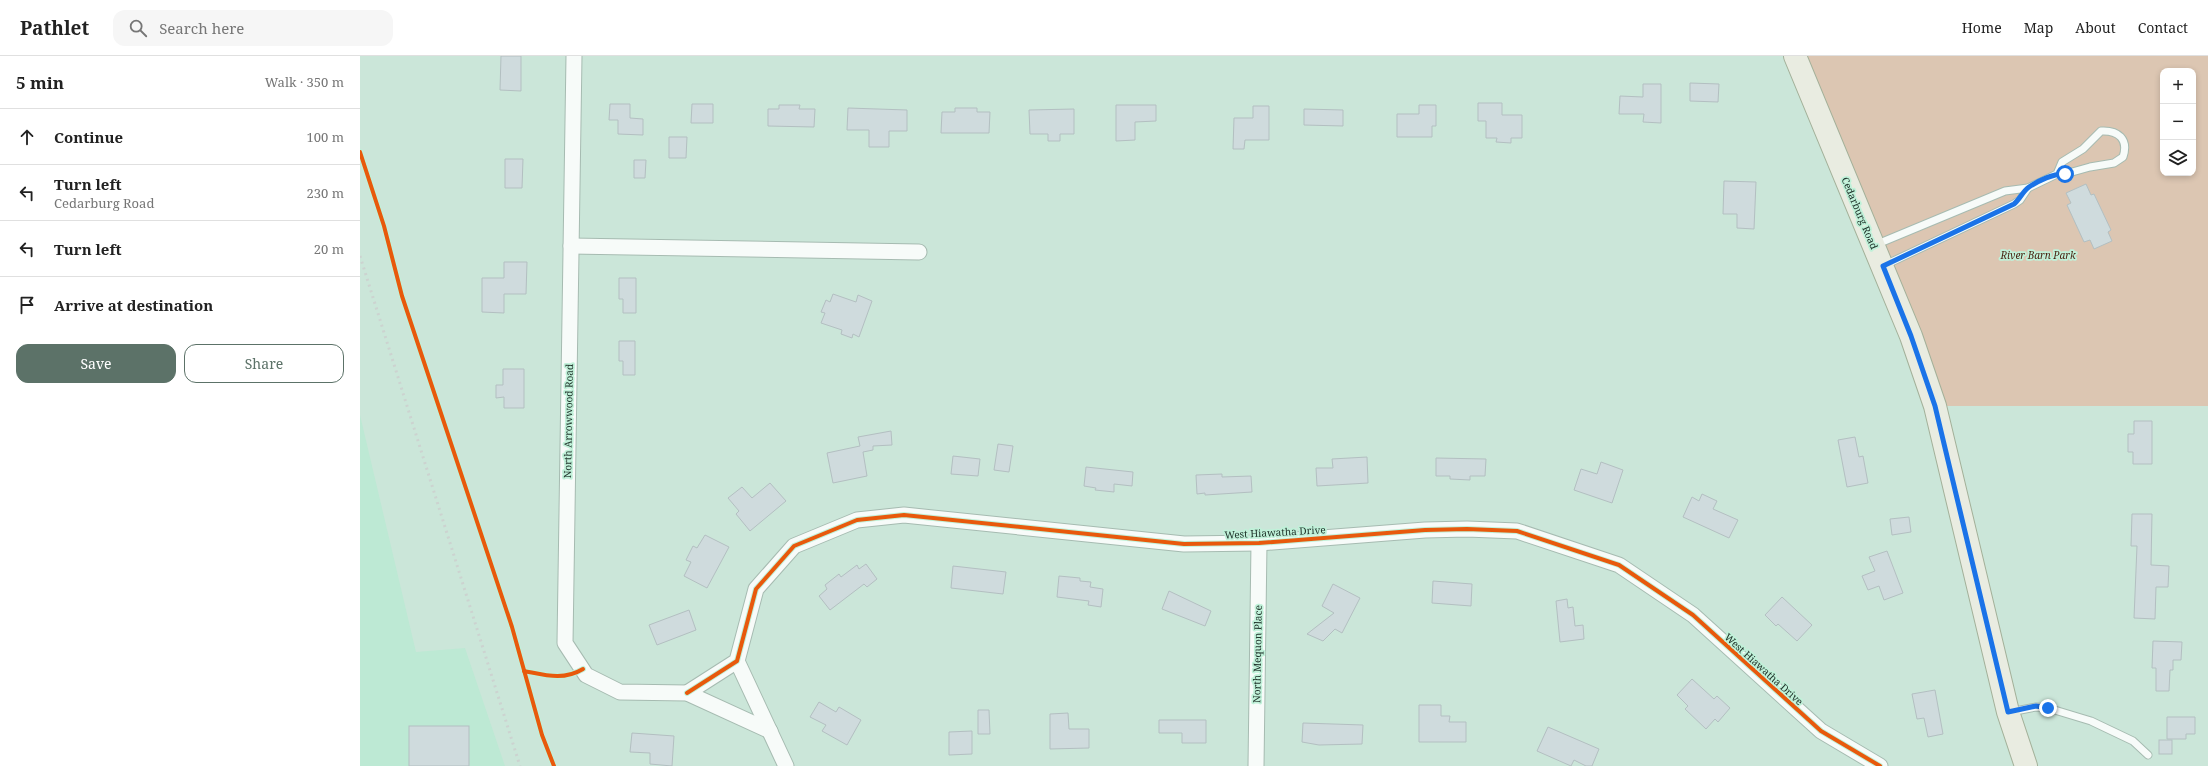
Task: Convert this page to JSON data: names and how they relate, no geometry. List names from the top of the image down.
{
  "streets": {
    "main road": ["Cedarburg Road"],
    "street": ["North Arrowwood Road", "West Hiawatha Drive", "North Mequon Place"]
  },
  "crossings": [
    ["West Hiawatha Drive", "North Mequon Place"]
  ],
  "parks": ["River Barn Park"],
  "page": {
    "header": "Pathlet",
    "search": "Search here",
    "nav": [
      "Home",
      "Map",
      "About",
      "Contact"
    ],
    "heading": ["5 min", "Walk · 350 m"],
    "map_buttons": ["+", "−"],
    "list": [
      ["Continue", "100 m"],
      ["Turn left", "Cedarburg Road", "230 m"],
      ["Turn left", "20 m"],
      "Arrive at destination"
    ],
    "buttons": ["Save", "Share"]
  }
}
